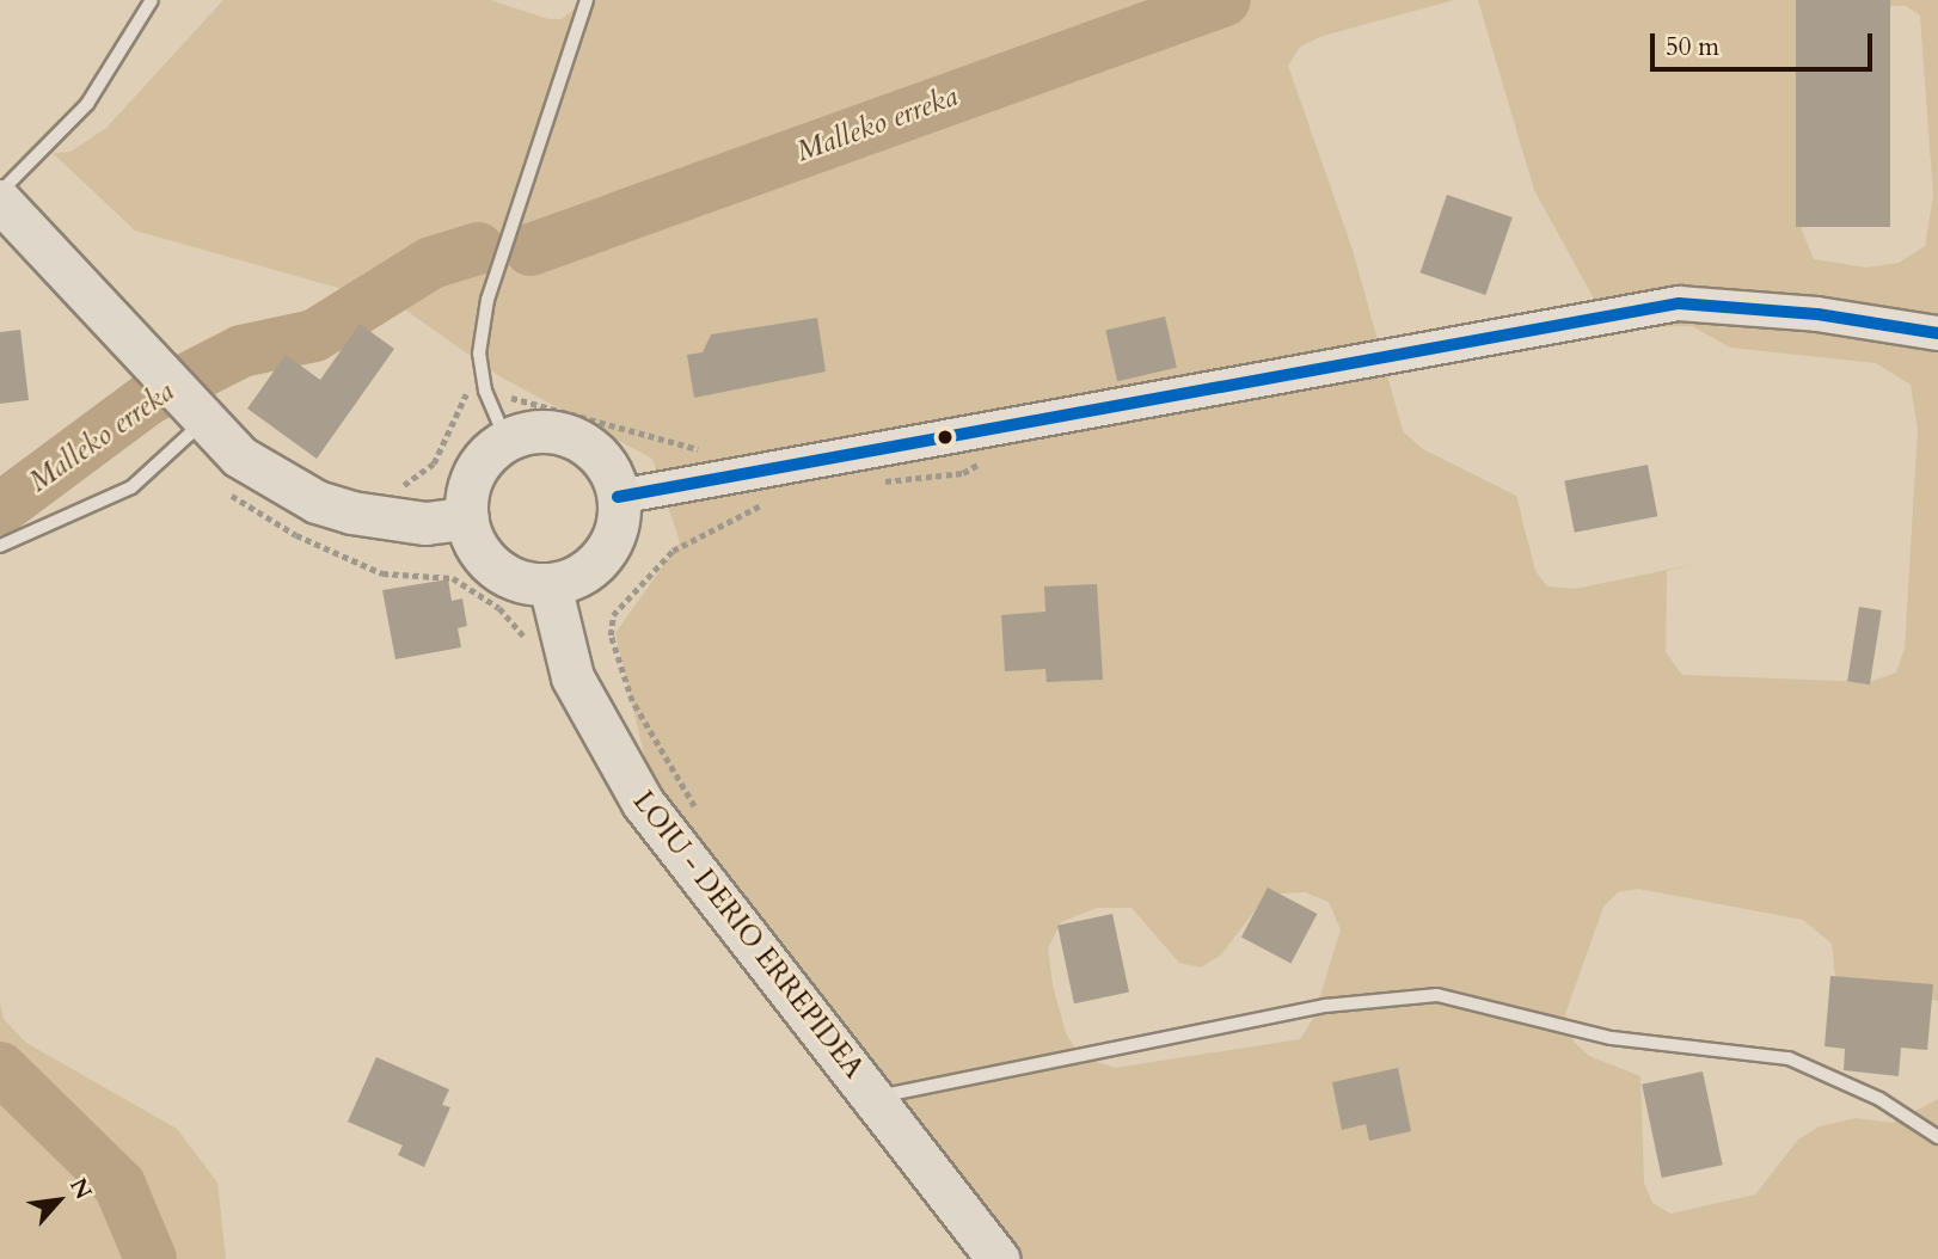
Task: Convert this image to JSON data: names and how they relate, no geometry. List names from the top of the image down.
{
  "streets": {
    "main road": ["LOIU - DERIO ERREPIDEA"]
  },
  "water": ["Malleko erreka"],
  "scale_bar": "50 m",
  "north": "top right"
}
